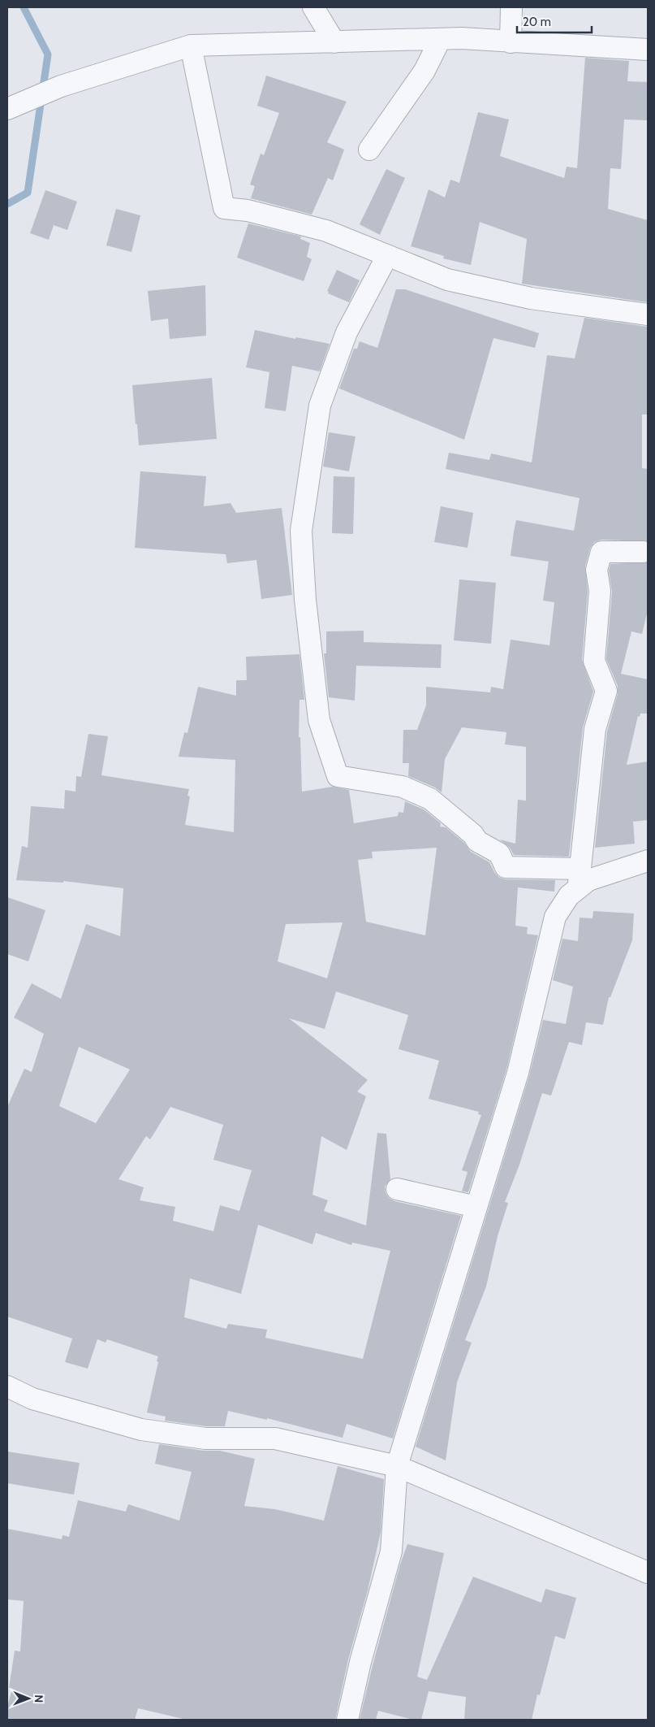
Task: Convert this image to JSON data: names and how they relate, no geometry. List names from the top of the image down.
{
  "scale_bar": "20 m",
  "north": "right"
}
